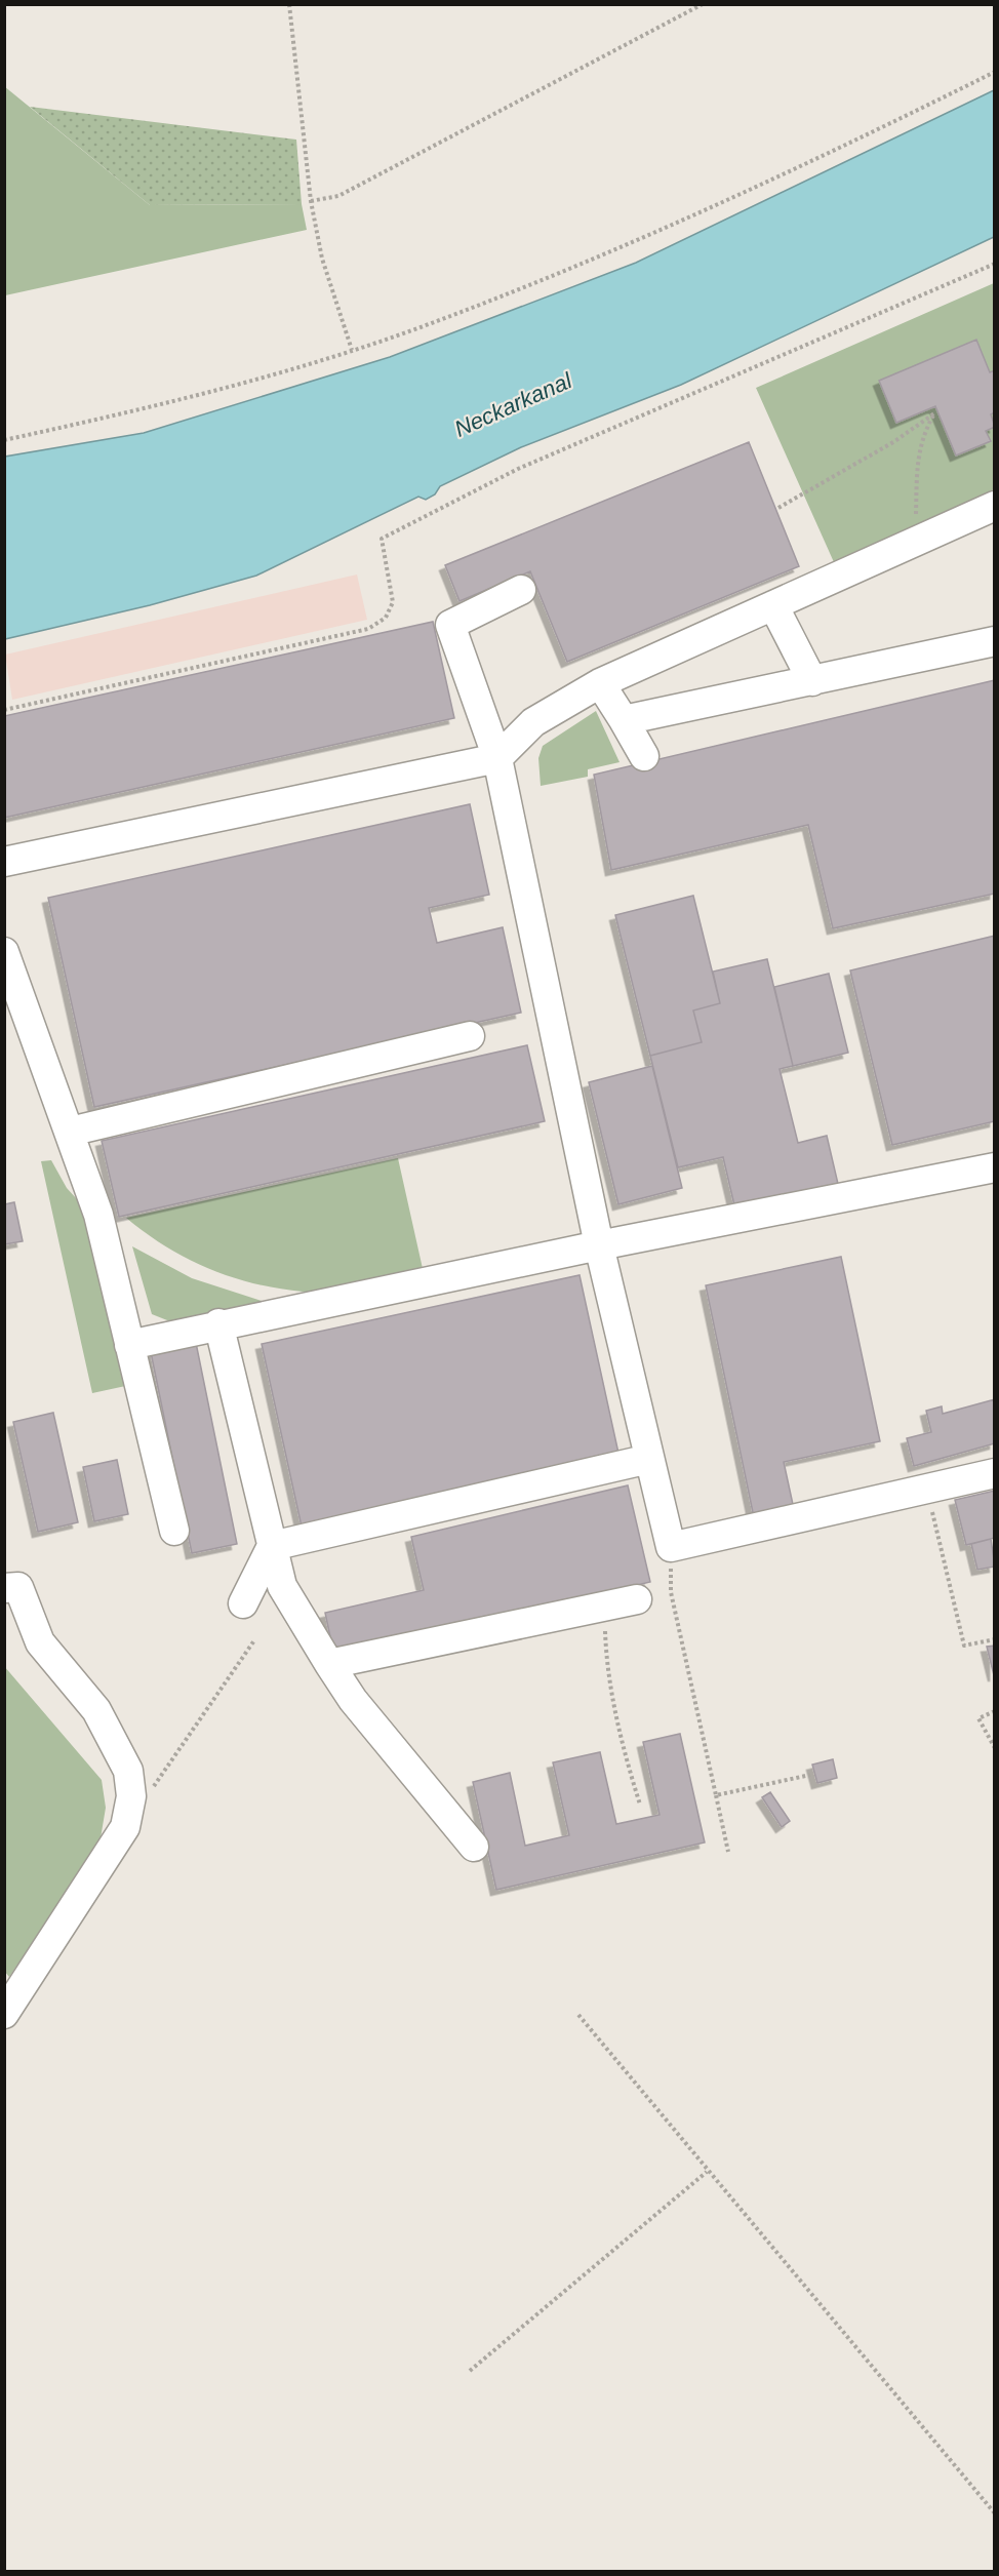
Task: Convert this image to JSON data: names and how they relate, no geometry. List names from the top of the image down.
{
  "water": ["Neckarkanal"]
}
